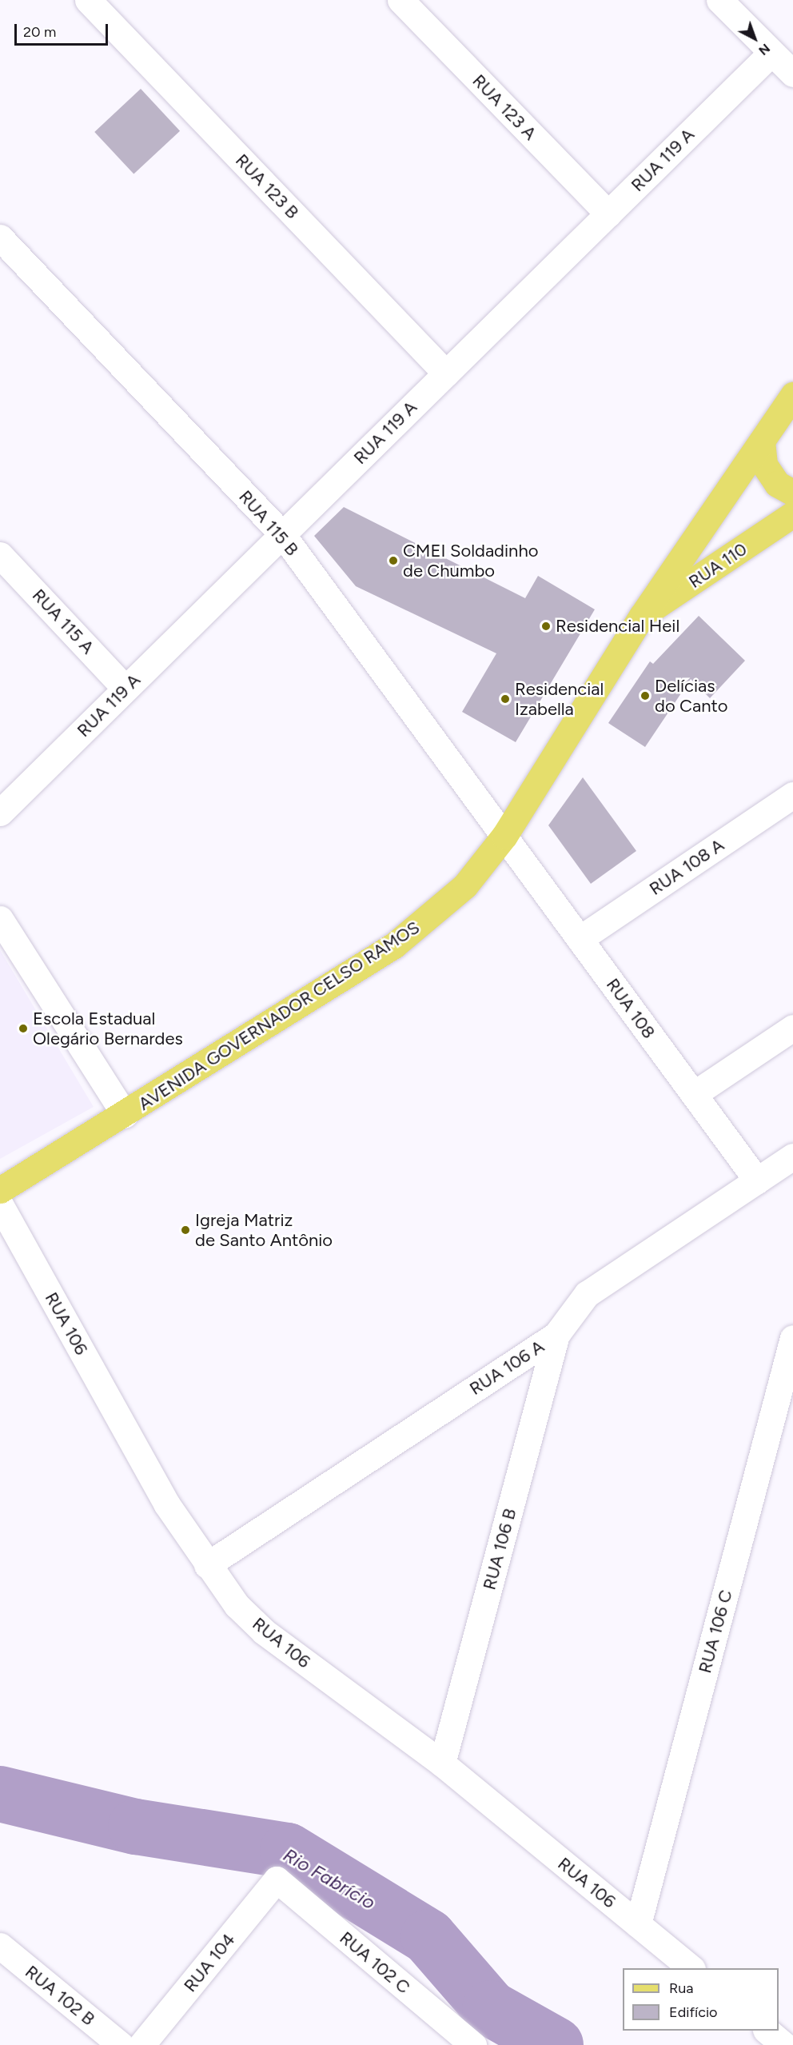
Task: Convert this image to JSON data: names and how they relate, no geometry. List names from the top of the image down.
{
  "streets": {
    "main road": ["RUA 110", "AVENIDA GOVERNADOR CELSO RAMOS"],
    "street": [
      "RUA 123 A",
      "RUA 119 A",
      "RUA 123 B",
      "RUA 115 B",
      "RUA 115 A",
      "RUA 108 A",
      "RUA 108",
      "RUA 106",
      "RUA 106 A",
      "RUA 106 B",
      "RUA 106 C",
      "RUA 104",
      "RUA 102 C",
      "RUA 102 B"
    ]
  },
  "crossings": [
    ["RUA 123 A", "RUA 119 A"],
    ["RUA 119 A", "RUA 123 B"],
    ["RUA 119 A", "RUA 115 B"],
    ["RUA 119 A", "RUA 115 A"],
    ["RUA 115 B", "RUA 108"],
    ["RUA 115 B", "AVENIDA GOVERNADOR CELSO RAMOS"],
    ["RUA 110", "AVENIDA GOVERNADOR CELSO RAMOS"],
    ["RUA 108 A", "RUA 108"],
    ["RUA 108", "AVENIDA GOVERNADOR CELSO RAMOS"],
    ["RUA 108", "RUA 106 A"],
    ["RUA 106", "RUA 106 A"],
    ["RUA 106", "RUA 106 B"],
    ["RUA 106", "RUA 106 C"],
    ["RUA 106 A", "RUA 106 B"],
    ["RUA 104", "RUA 102 C"]
  ],
  "water": ["Rio Fabrício"],
  "places": [
    "CMEI Soldadinho de Chumbo",
    "Residencial Heil",
    "Delícias do Canto",
    "Residencial Izabella",
    "Escola Estadual Olegário Bernardes",
    "Igreja Matriz de Santo Antônio"
  ],
  "legend": ["Rua", "Edifício"],
  "scale_bar": "20 m",
  "north": "bottom right"
}
